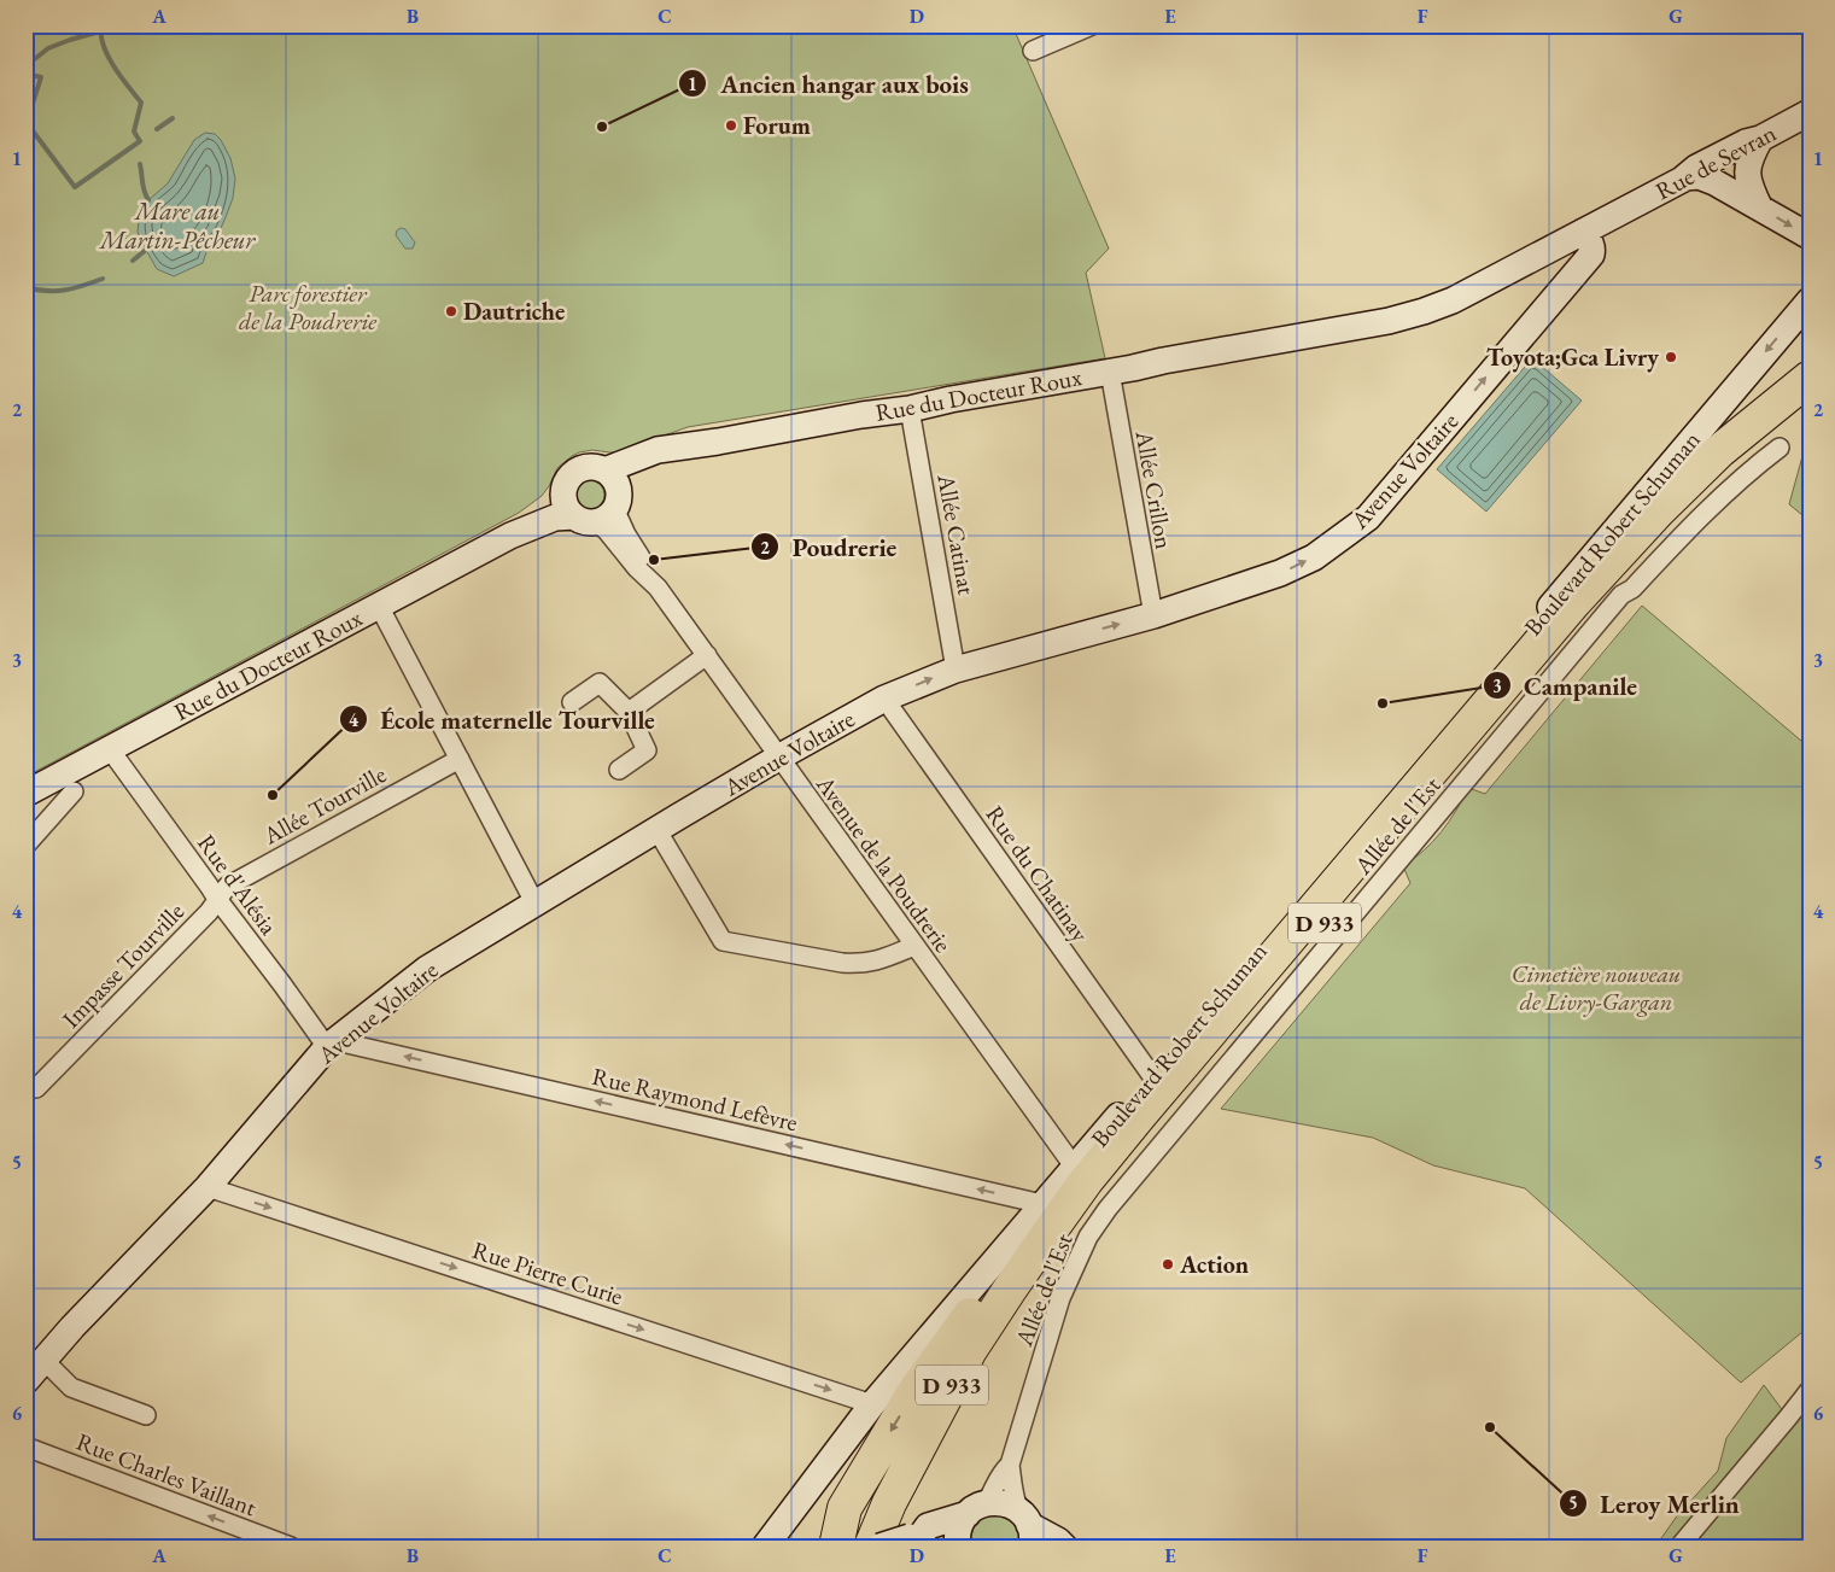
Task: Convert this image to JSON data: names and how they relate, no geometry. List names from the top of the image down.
{
  "streets": {
    "highway": ["D 933"],
    "street": [
      "Rue de Sevran",
      "Rue du Docteur Roux",
      "Avenue Voltaire",
      "Allée Crillon",
      "Boulevard Robert Schuman",
      "Allée Catinat",
      "Allée Tourville",
      "Allée de l'Est",
      "Avenue de la Poudrerie",
      "Rue du Chatinay",
      "Rue d'Alésia",
      "Impasse Tourville",
      "Rue Raymond Lefèvre",
      "Rue Pierre Curie",
      "Rue Charles Vaillant"
    ]
  },
  "crossings": [
    ["Rue de Sevran", "Rue du Docteur Roux"],
    ["Rue de Sevran", "Avenue Voltaire"],
    ["Rue du Docteur Roux", "Avenue Voltaire"],
    ["Rue du Docteur Roux", "Allée Crillon"],
    ["Rue du Docteur Roux", "Allée Catinat"],
    ["Rue du Docteur Roux", "Avenue de la Poudrerie"],
    ["Rue du Docteur Roux", "Rue d'Alésia"],
    ["Avenue Voltaire", "Allée Crillon"],
    ["Avenue Voltaire", "Allée Catinat"],
    ["Avenue Voltaire", "Avenue de la Poudrerie"],
    ["Avenue Voltaire", "Rue du Chatinay"],
    ["Avenue Voltaire", "Rue d'Alésia"],
    ["Avenue Voltaire", "Rue Raymond Lefèvre"],
    ["Avenue Voltaire", "Rue Pierre Curie"],
    ["Boulevard Robert Schuman", "Avenue de la Poudrerie"],
    ["Boulevard Robert Schuman", "Rue du Chatinay"],
    ["Boulevard Robert Schuman", "D 933"],
    ["Boulevard Robert Schuman", "Rue Raymond Lefèvre"],
    ["Boulevard Robert Schuman", "Rue Pierre Curie"],
    ["Allée Tourville", "Rue d'Alésia"],
    ["Allée Tourville", "Impasse Tourville"],
    ["Rue d'Alésia", "Impasse Tourville"],
    ["Rue d'Alésia", "Rue Raymond Lefèvre"],
    ["D 933", "Rue Raymond Lefèvre"]
  ],
  "one_way": [
    "Avenue Voltaire",
    "Boulevard Robert Schuman",
    "Rue Raymond Lefèvre",
    "Rue Pierre Curie"
  ],
  "water": ["Mare au Martin-Pêcheur"],
  "parks": ["Parc forestier de la Poudrerie", "Cimetière nouveau de Livry-Gargan"],
  "places": [
    "Forum",
    "Ancien hangar aux bois",
    "Dautriche",
    "Toyota;Gca Livry",
    "Poudrerie",
    "Campanile",
    "École maternelle Tourville",
    "Action",
    "Leroy Merlin"
  ],
  "grid": {
    "columns": [
      "A",
      "B",
      "C",
      "D",
      "E",
      "F",
      "G"
    ],
    "rows": [
      "1",
      "2",
      "3",
      "4",
      "5",
      "6"
    ]
  }
}
